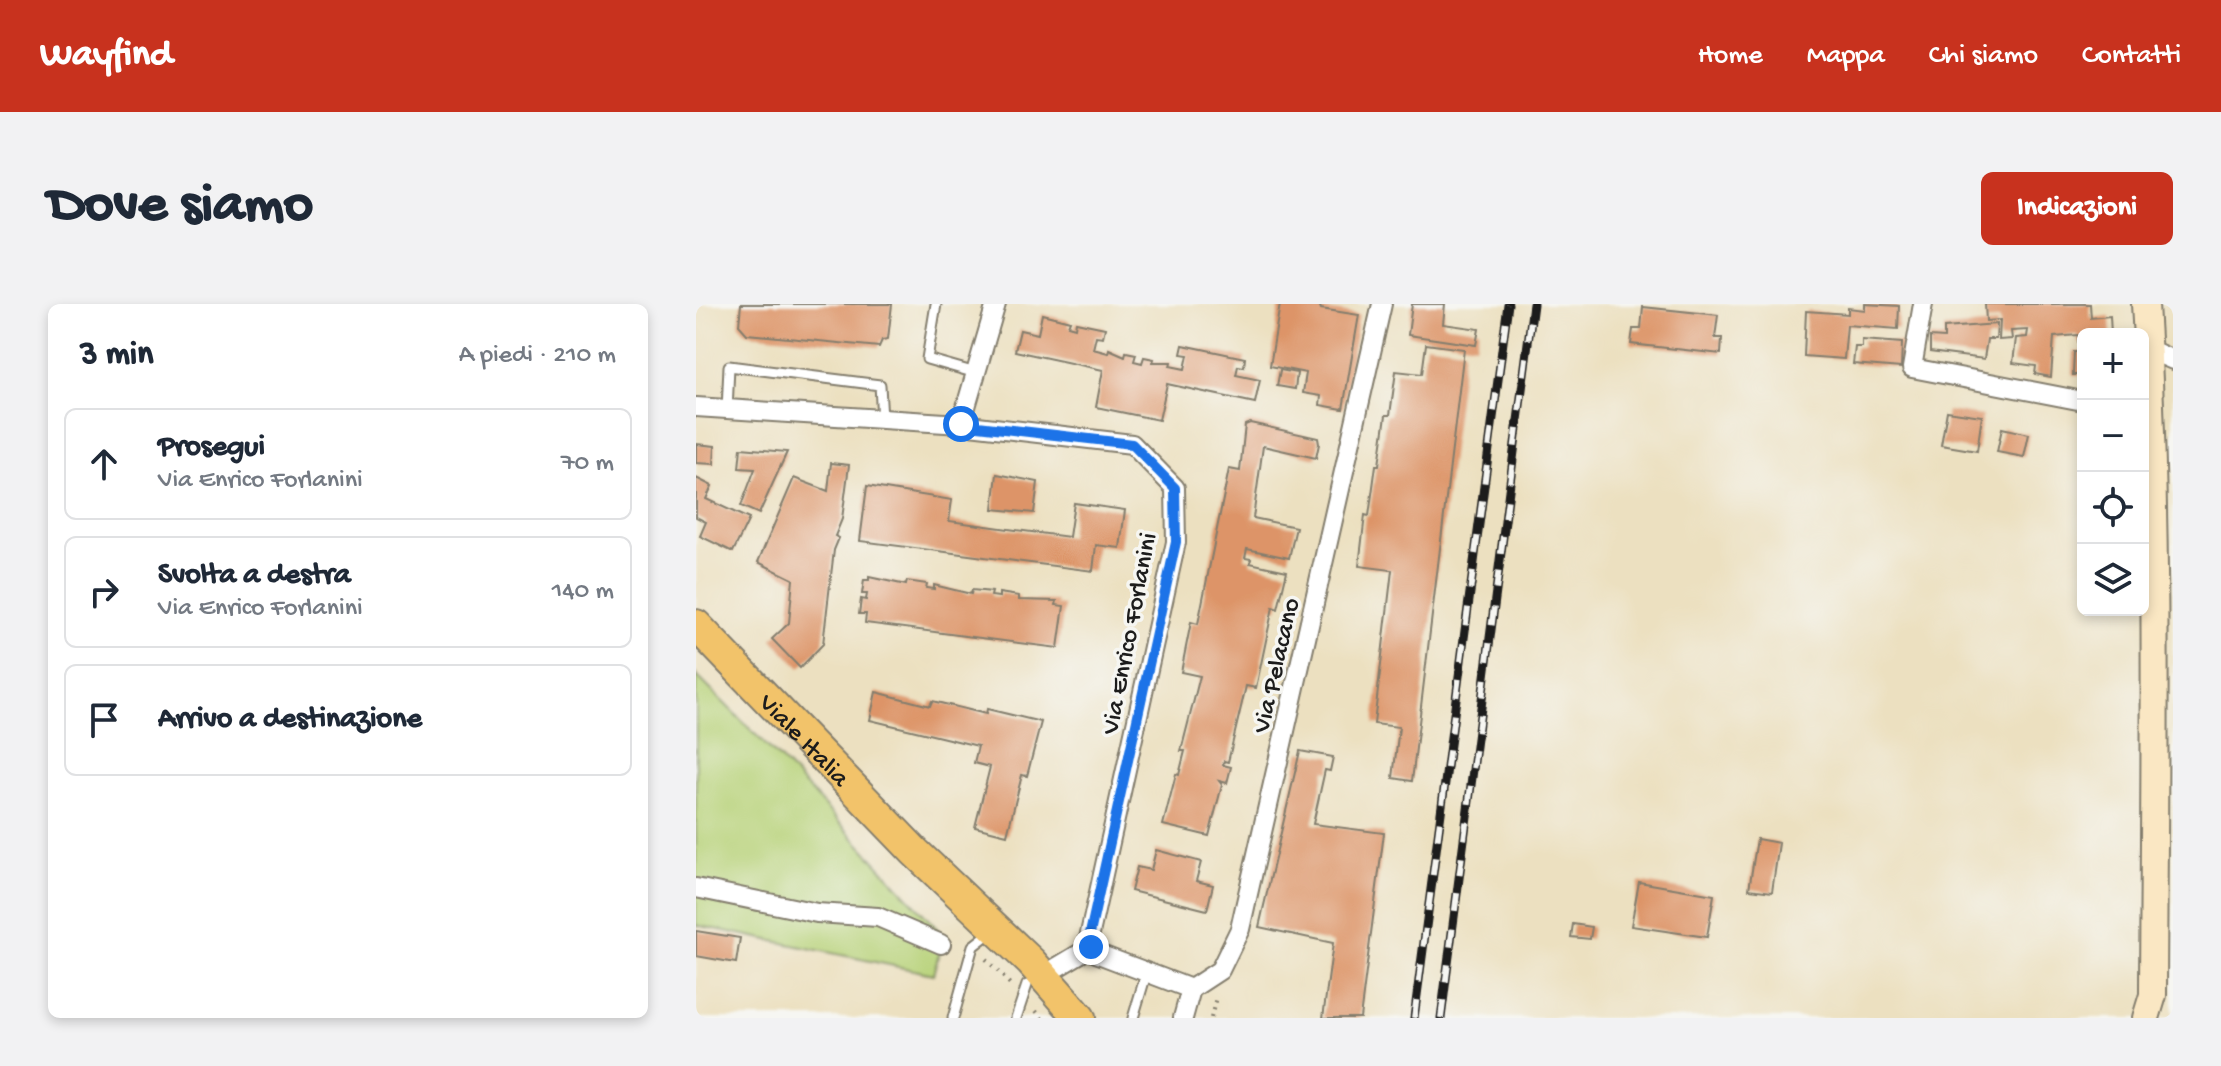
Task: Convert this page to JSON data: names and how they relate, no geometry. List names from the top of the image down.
{
  "streets": {
    "main road": ["Viale Italia"],
    "street": ["Via Enrico Forlanini", "Via Pelacano"]
  },
  "page": {
    "header": "Wayfind",
    "nav": [
      "Home",
      "Mappa",
      "Chi siamo",
      "Contatti"
    ],
    "buttons": "Indicazioni",
    "title": "Dove siamo",
    "heading": ["3 min", "A piedi · 210 m"],
    "map_buttons": ["+", "−"],
    "list": [
      ["Prosegui", "Via Enrico Forlanini", "70 m"],
      ["Svolta a destra", "Via Enrico Forlanini", "140 m"],
      "Arrivo a destinazione"
    ]
  }
}
